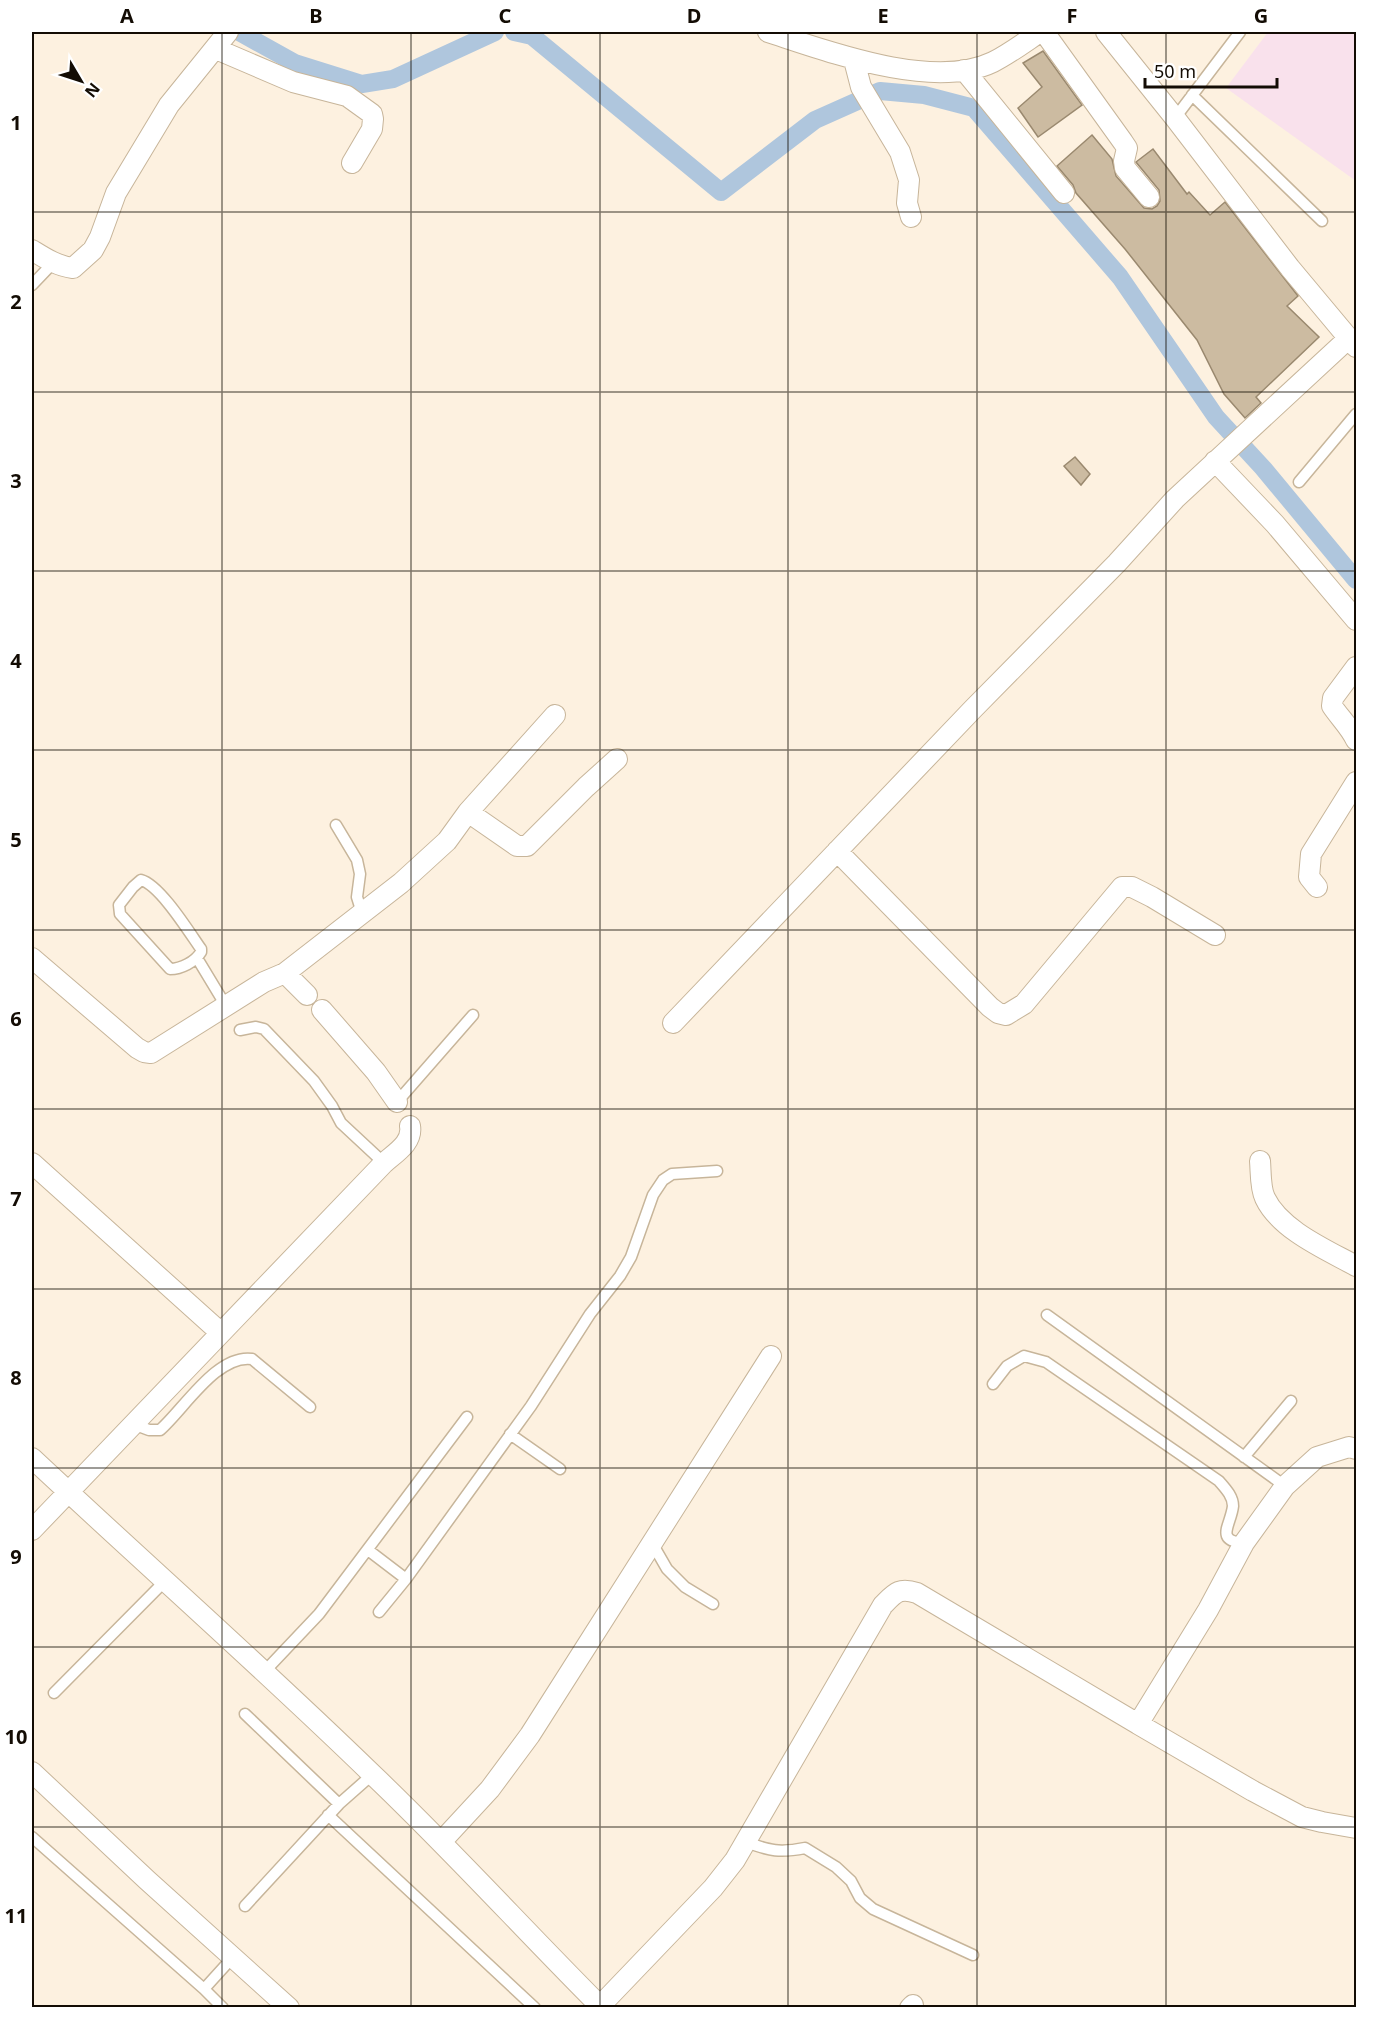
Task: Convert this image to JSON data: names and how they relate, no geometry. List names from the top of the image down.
{
  "scale_bar": "50 m",
  "north": "bottom right",
  "grid": {
    "columns": [
      "A",
      "B",
      "C",
      "D",
      "E",
      "F",
      "G"
    ],
    "rows": [
      "1",
      "2",
      "3",
      "4",
      "5",
      "6",
      "7",
      "8",
      "9",
      "10",
      "11"
    ]
  }
}
